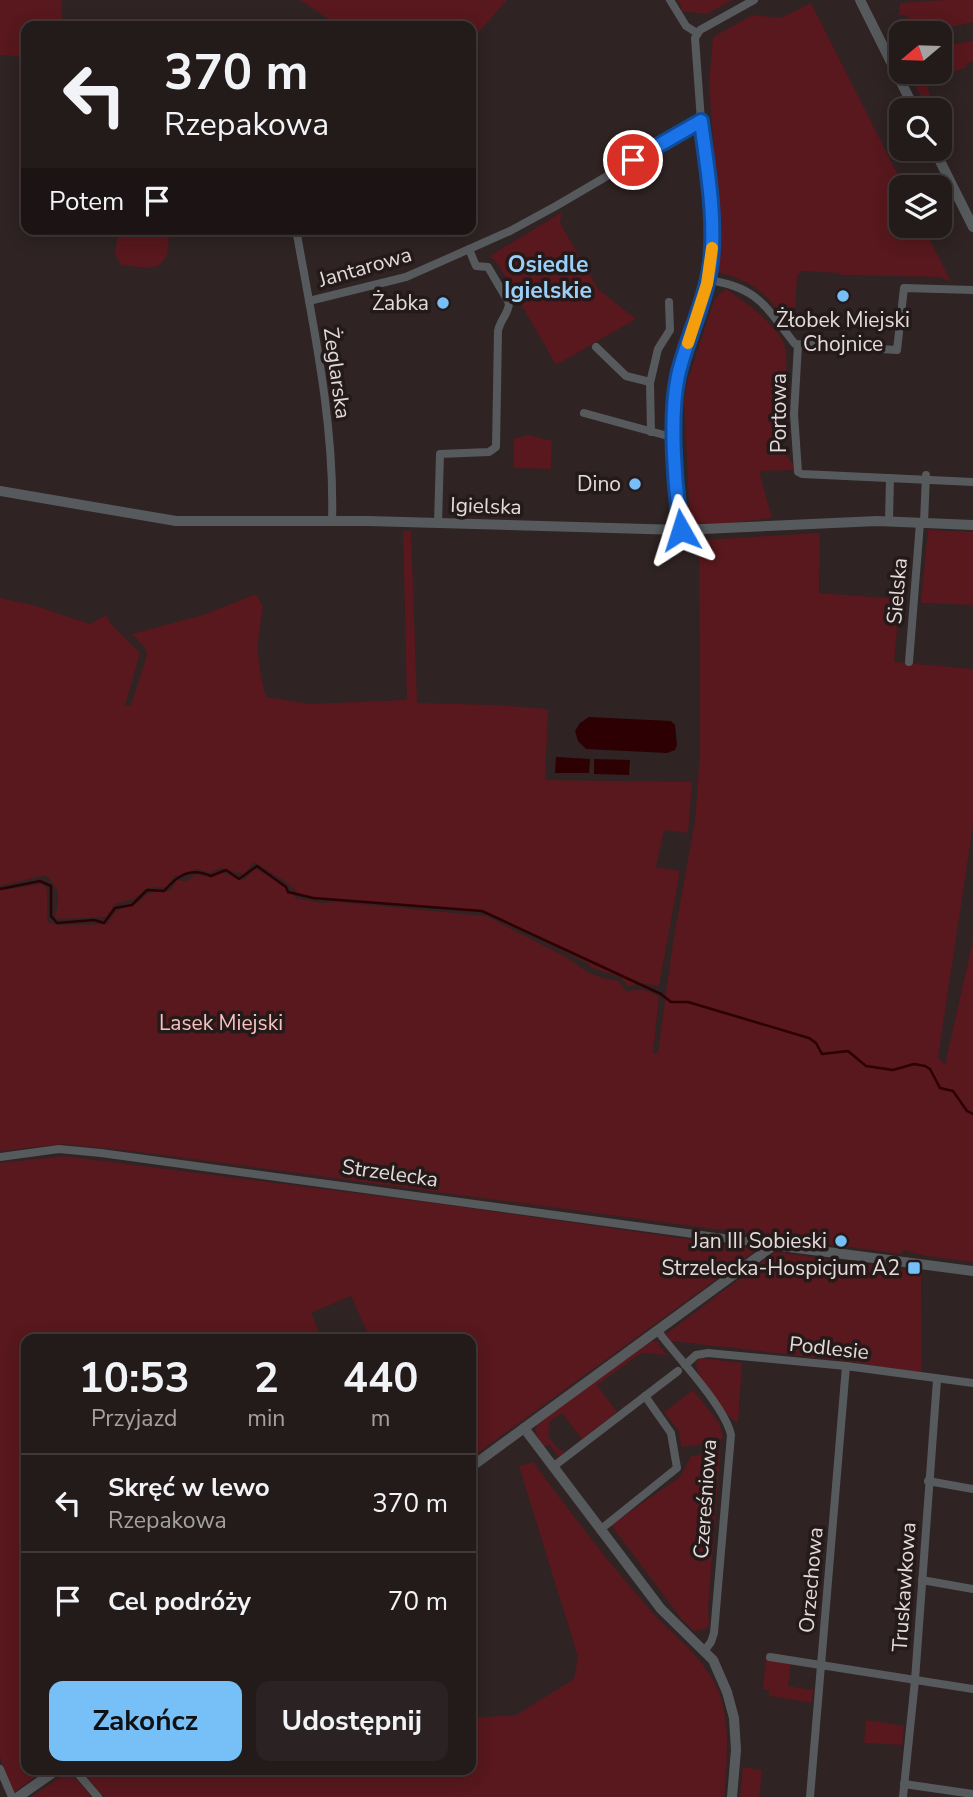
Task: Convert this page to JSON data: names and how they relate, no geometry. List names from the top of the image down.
{
  "streets": {
    "street": [
      "Jantarowa",
      "Żeglarska",
      "Portowa",
      "Igielska",
      "Sielska",
      "Strzelecka",
      "Podlesie",
      "Czereśniowa",
      "Orzechowa",
      "Truskawkowa"
    ]
  },
  "crossings": [
    ["Jantarowa", "Żeglarska"],
    ["Żeglarska", "Igielska"],
    ["Igielska", "Sielska"],
    ["Podlesie", "Czereśniowa"],
    ["Podlesie", "Orzechowa"],
    ["Podlesie", "Truskawkowa"]
  ],
  "districts": ["Osiedle Igielskie"],
  "parks": ["Lasek Miejski"],
  "places": {
    "other": [
      "Żłobek Miejski Chojnice",
      "Żabka",
      "Dino",
      "Jan III Sobieski"
    ],
    "transit": ["Strzelecka-Hospicjum A2"]
  },
  "north": "left",
  "page": {
    "turn": ["370 m", "Rzepakowa"],
    "then": "Potem",
    "eta": [
      "10:53",
      "Przyjazd",
      "2",
      "min",
      "440",
      "m"
    ],
    "list": [
      {
        "name": "Skręć w lewo",
        "note": "Rzepakowa",
        "value": "370 m"
      },
      {
        "name": "Cel podróży",
        "value": "70 m"
      }
    ],
    "buttons": ["Zakończ", "Udostępnij"]
  }
}
